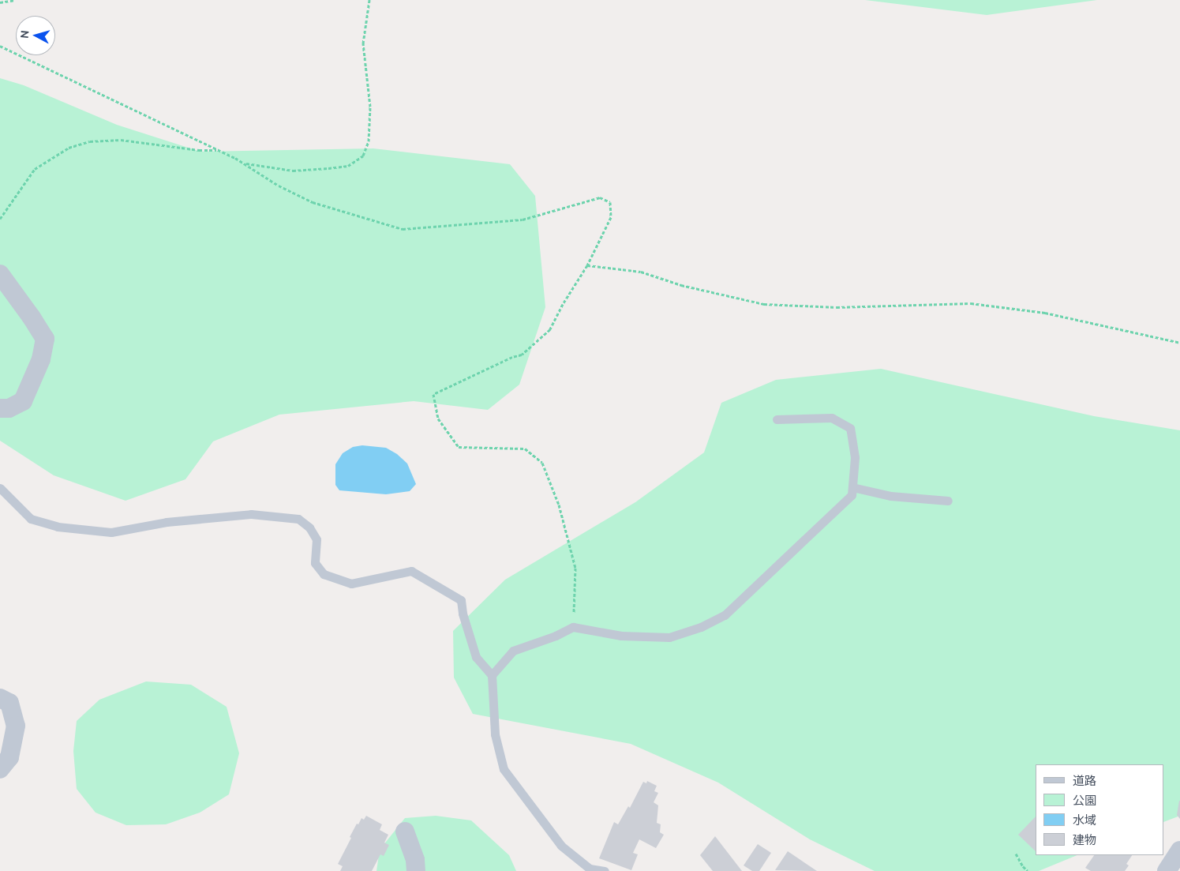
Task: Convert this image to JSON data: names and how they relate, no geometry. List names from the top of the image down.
{
  "legend": [
    "道路",
    "公園",
    "水域",
    "建物"
  ],
  "north": "left"
}
